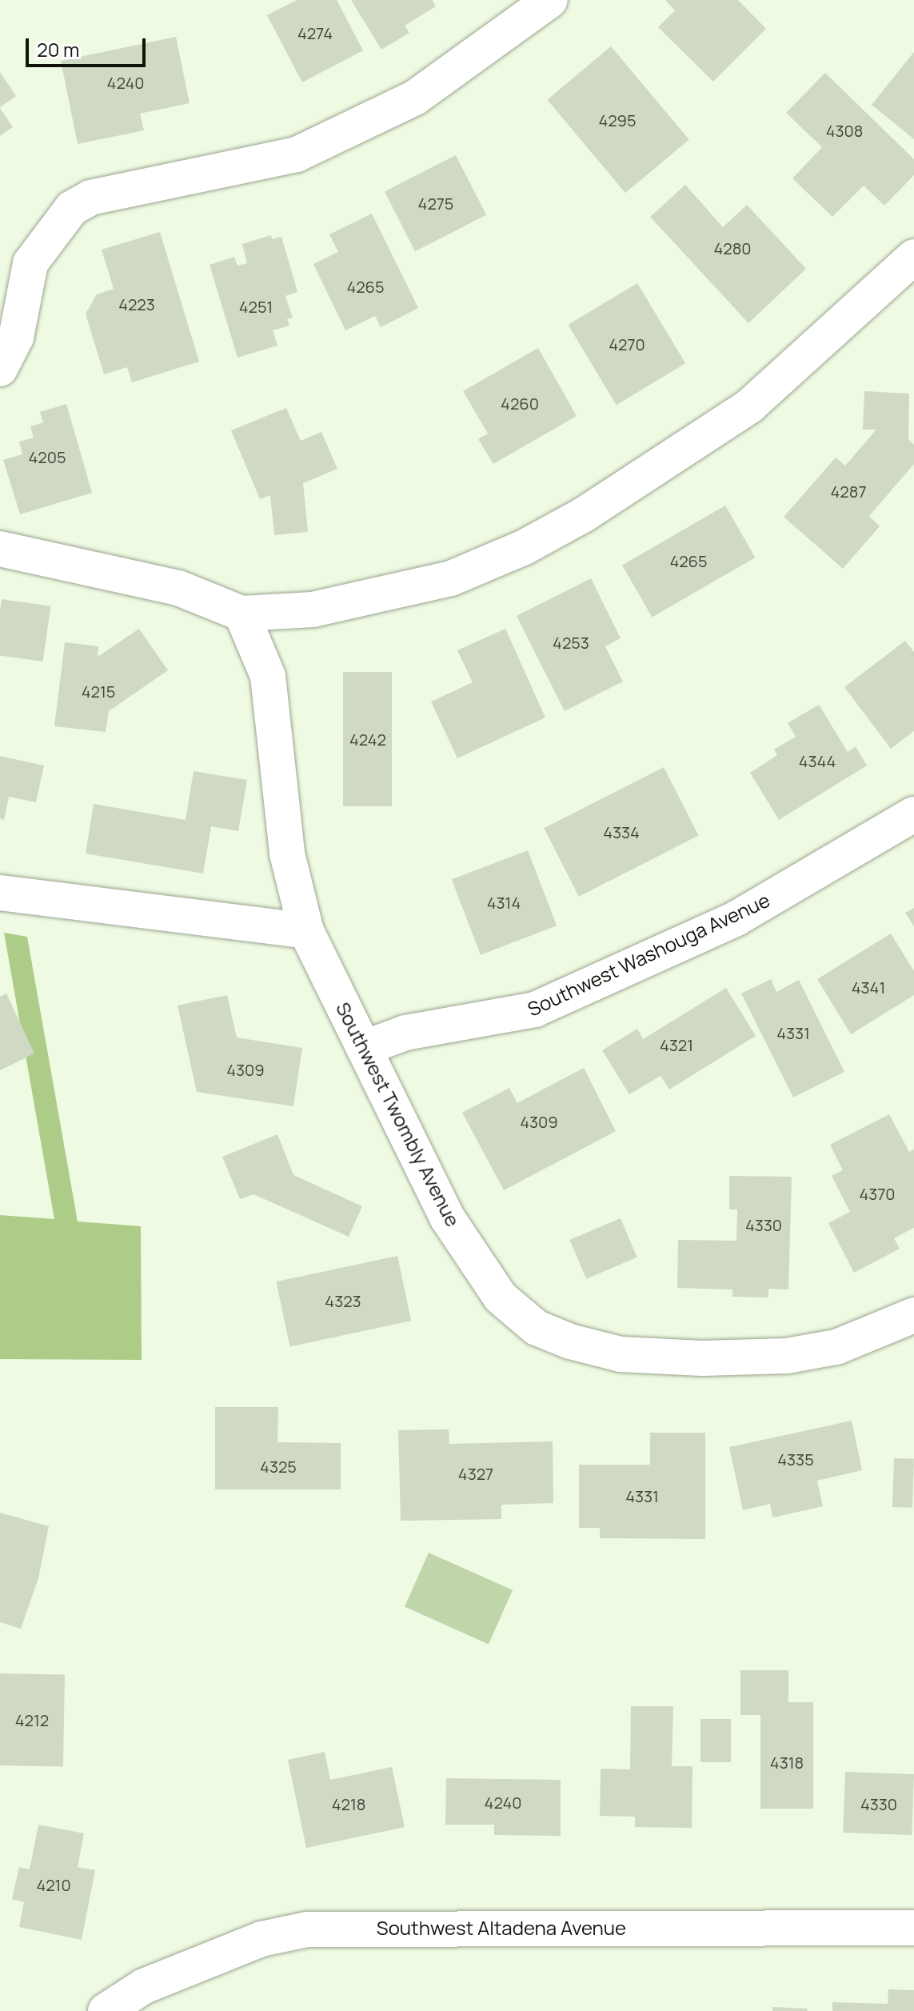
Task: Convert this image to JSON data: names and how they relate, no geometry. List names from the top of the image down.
{
  "streets": {
    "street": ["Southwest Washouga Avenue", "Southwest Twombly Avenue", "Southwest Altadena Avenue"]
  },
  "crossings": [
    ["Southwest Washouga Avenue", "Southwest Twombly Avenue"]
  ],
  "house_numbers": [
    "4274",
    "4240",
    "4295",
    "4308",
    "4275",
    "4280",
    "4265",
    "4223",
    "4251",
    "4270",
    "4260",
    "4205",
    "4287",
    "4265",
    "4253",
    "4215",
    "4242",
    "4344",
    "4334",
    "4314",
    "4341",
    "4331",
    "4321",
    "4309",
    "4309",
    "4370",
    "4330",
    "4323",
    "4335",
    "4325",
    "4327",
    "4331",
    "4212",
    "4318",
    "4240",
    "4218",
    "4330",
    "4210"
  ],
  "scale_bar": "20 m"
}
